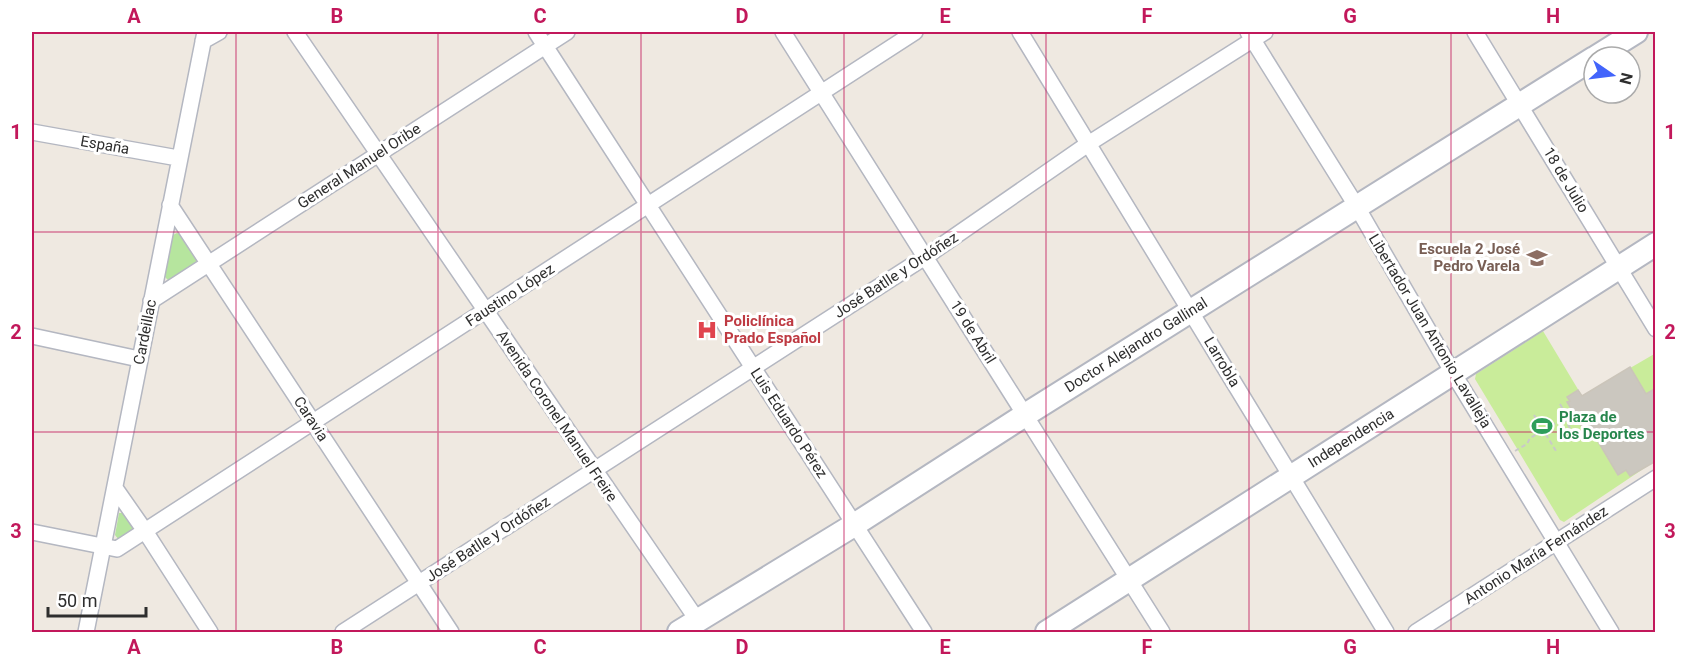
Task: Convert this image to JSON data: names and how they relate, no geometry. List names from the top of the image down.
{
  "streets": {
    "street": [
      "España",
      "General Manuel Oribe",
      "18 de Julio",
      "José Batlle y Ordóñez",
      "Faustino López",
      "Libertador Juan Antonio Lavalleja",
      "Cardeillac",
      "19 de Abril",
      "Doctor Alejandro Gallinal",
      "Larrobla",
      "Avenida Coronel Manuel Freire",
      "Caravia",
      "Luis Eduardo Pérez",
      "Independencia",
      "Antonio María Fernández"
    ]
  },
  "crossings": [
    ["España", "Cardeillac"],
    ["General Manuel Oribe", "Cardeillac"],
    ["General Manuel Oribe", "Avenida Coronel Manuel Freire"],
    ["General Manuel Oribe", "Caravia"],
    ["General Manuel Oribe", "Luis Eduardo Pérez"],
    ["18 de Julio", "Doctor Alejandro Gallinal"],
    ["18 de Julio", "Independencia"],
    ["José Batlle y Ordóñez", "Libertador Juan Antonio Lavalleja"],
    ["José Batlle y Ordóñez", "19 de Abril"],
    ["José Batlle y Ordóñez", "Larrobla"],
    ["José Batlle y Ordóñez", "Avenida Coronel Manuel Freire"],
    ["José Batlle y Ordóñez", "Caravia"],
    ["José Batlle y Ordóñez", "Luis Eduardo Pérez"],
    ["Faustino López", "Cardeillac"],
    ["Faustino López", "19 de Abril"],
    ["Faustino López", "Avenida Coronel Manuel Freire"],
    ["Faustino López", "Caravia"],
    ["Faustino López", "Luis Eduardo Pérez"],
    ["Libertador Juan Antonio Lavalleja", "Doctor Alejandro Gallinal"],
    ["Libertador Juan Antonio Lavalleja", "Independencia"],
    ["Libertador Juan Antonio Lavalleja", "Antonio María Fernández"],
    ["Cardeillac", "Caravia"],
    ["19 de Abril", "Doctor Alejandro Gallinal"],
    ["19 de Abril", "Independencia"],
    ["Doctor Alejandro Gallinal", "Larrobla"],
    ["Doctor Alejandro Gallinal", "Avenida Coronel Manuel Freire"],
    ["Doctor Alejandro Gallinal", "Luis Eduardo Pérez"],
    ["Larrobla", "Independencia"]
  ],
  "places": {
    "school or university": ["Escuela 2 José Pedro Varela"],
    "hospital": ["Policlínica Prado Español"],
    "sports": ["Plaza de los Deportes"]
  },
  "scale_bar": "50 m",
  "north": "right",
  "grid": {
    "columns": [
      "A",
      "B",
      "C",
      "D",
      "E",
      "F",
      "G",
      "H"
    ],
    "rows": ["1", "2", "3"]
  }
}
